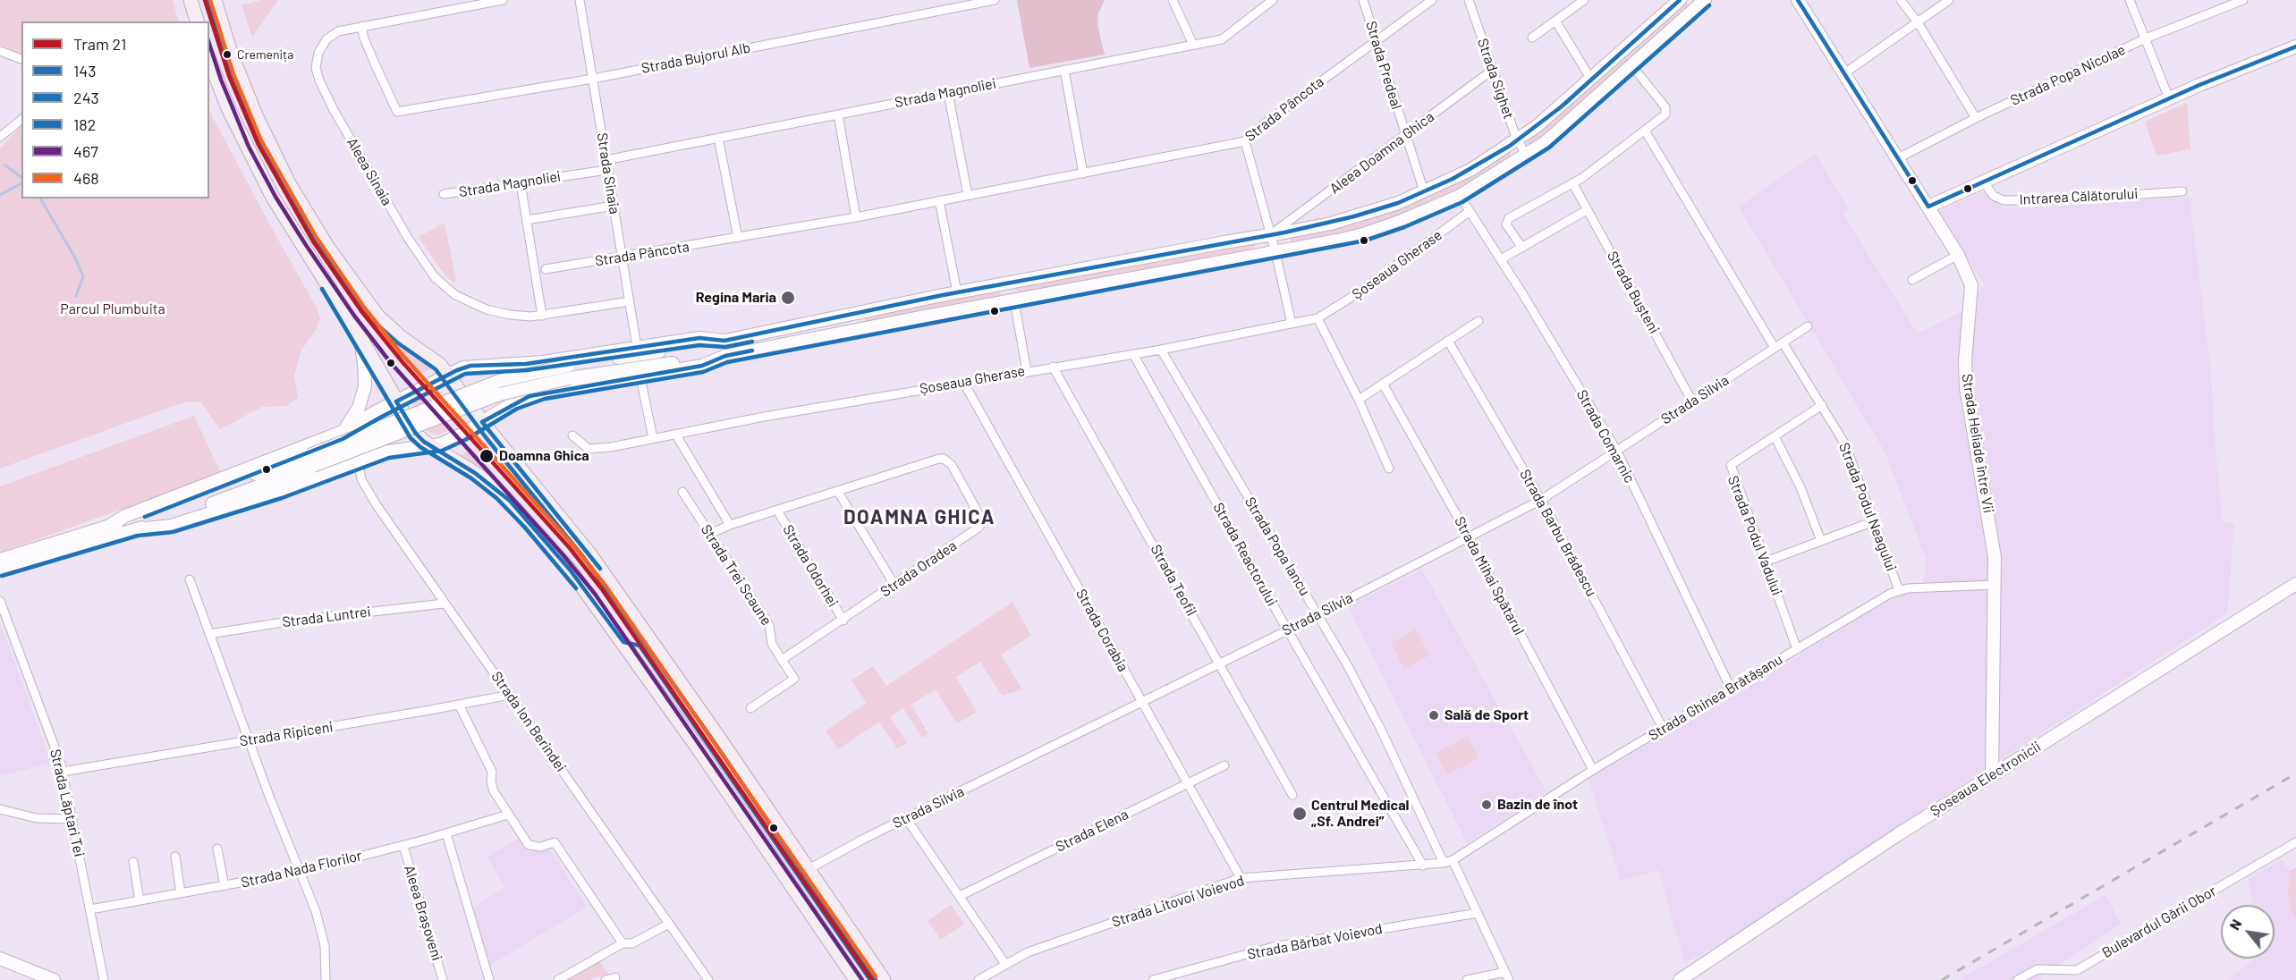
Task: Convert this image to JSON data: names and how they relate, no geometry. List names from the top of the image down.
{
  "streets": {
    "main road": ["Strada Heliade între Vii", "Șoseaua Electronicii"],
    "street": [
      "Strada Bujorul Alb",
      "Strada Predeal",
      "Strada Popa Nicolae",
      "Strada Sighet",
      "Strada Magnoliei",
      "Strada Pâncota",
      "Aleea Doamna Ghica",
      "Aleea Sinaia",
      "Strada Sinaia",
      "Intrarea Călătorului",
      "Șoseaua Gherase",
      "Strada Bușteni",
      "Strada Silvia",
      "Strada Comarnic",
      "Strada Podul Neagului",
      "Strada Barbu Brădescu",
      "Strada Podul Vadului",
      "Strada Popa Iancu",
      "Strada Reactorului",
      "Strada Odorhei",
      "Strada Oradea",
      "Strada Trei Scaune",
      "Strada Mihai Spătarul",
      "Strada Teofil",
      "Strada Luntrei",
      "Strada Corabia",
      "Strada Ghinea Brătășanu",
      "Strada Ion Berindei",
      "Strada Ripiceni",
      "Strada Lăptari Tei",
      "Strada Elena",
      "Strada Nada Florilor",
      "Strada Litovoi Voievod",
      "Aleea Brașoveni",
      "Bulevardul Gării Obor",
      "Strada Bărbat Voievod"
    ]
  },
  "crossings": [
    ["Strada Bujorul Alb", "Aleea Sinaia"],
    ["Strada Bujorul Alb", "Strada Sinaia"],
    ["Strada Predeal", "Strada Pâncota"],
    ["Strada Predeal", "Aleea Doamna Ghica"],
    ["Strada Popa Nicolae", "Strada Heliade între Vii"],
    ["Strada Sighet", "Aleea Doamna Ghica"],
    ["Strada Magnoliei", "Strada Sinaia"],
    ["Strada Pâncota", "Strada Sinaia"],
    ["Aleea Sinaia", "Strada Sinaia"],
    ["Șoseaua Gherase", "Strada Comarnic"],
    ["Șoseaua Gherase", "Strada Popa Iancu"],
    ["Șoseaua Gherase", "Strada Reactorului"],
    ["Șoseaua Gherase", "Strada Trei Scaune"],
    ["Șoseaua Gherase", "Strada Teofil"],
    ["Șoseaua Gherase", "Strada Corabia"],
    ["Strada Bușteni", "Strada Silvia"],
    ["Strada Silvia", "Strada Comarnic"],
    ["Strada Silvia", "Strada Podul Neagului"],
    ["Strada Silvia", "Strada Barbu Brădescu"],
    ["Strada Silvia", "Strada Popa Iancu"],
    ["Strada Silvia", "Strada Reactorului"],
    ["Strada Silvia", "Strada Mihai Spătarul"],
    ["Strada Silvia", "Strada Teofil"],
    ["Strada Silvia", "Strada Corabia"],
    ["Strada Comarnic", "Strada Ghinea Brătășanu"],
    ["Strada Heliade între Vii", "Strada Ghinea Brătășanu"],
    ["Strada Heliade între Vii", "Șoseaua Electronicii"],
    ["Strada Podul Neagului", "Strada Podul Vadului"],
    ["Strada Podul Neagului", "Strada Ghinea Brătășanu"],
    ["Strada Barbu Brădescu", "Strada Ghinea Brătășanu"],
    ["Strada Podul Vadului", "Strada Ghinea Brătășanu"],
    ["Strada Popa Iancu", "Strada Ghinea Brătășanu"],
    ["Strada Popa Iancu", "Strada Litovoi Voievod"],
    ["Strada Popa Iancu", "Strada Bărbat Voievod"],
    ["Strada Reactorului", "Strada Litovoi Voievod"],
    ["Strada Odorhei", "Strada Oradea"],
    ["Strada Oradea", "Strada Trei Scaune"],
    ["Strada Mihai Spătarul", "Strada Ghinea Brătășanu"],
    ["Strada Luntrei", "Strada Ion Berindei"],
    ["Strada Corabia", "Strada Elena"],
    ["Strada Corabia", "Strada Litovoi Voievod"],
    ["Strada Ghinea Brătășanu", "Strada Litovoi Voievod"],
    ["Strada Ion Berindei", "Strada Ripiceni"],
    ["Strada Ripiceni", "Strada Lăptari Tei"],
    ["Strada Lăptari Tei", "Strada Nada Florilor"],
    ["Strada Nada Florilor", "Aleea Brașoveni"]
  ],
  "districts": ["DOAMNA GHICA"],
  "parks": ["Parcul Plumbuita"],
  "places": [
    "Cremenița",
    "Regina Maria",
    "Doamna Ghica",
    "Sală de Sport",
    "Bazin de înot",
    "Centrul Medical „Sf. Andrei”"
  ],
  "lines": [
    "tram line 21",
    "transit line 143",
    "transit line 468",
    "transit line 182",
    "transit line 243",
    "transit line 467"
  ],
  "legend": [
    "Tram 21",
    "143",
    "243",
    "182",
    "467",
    "468"
  ],
  "north": "top left"
}
